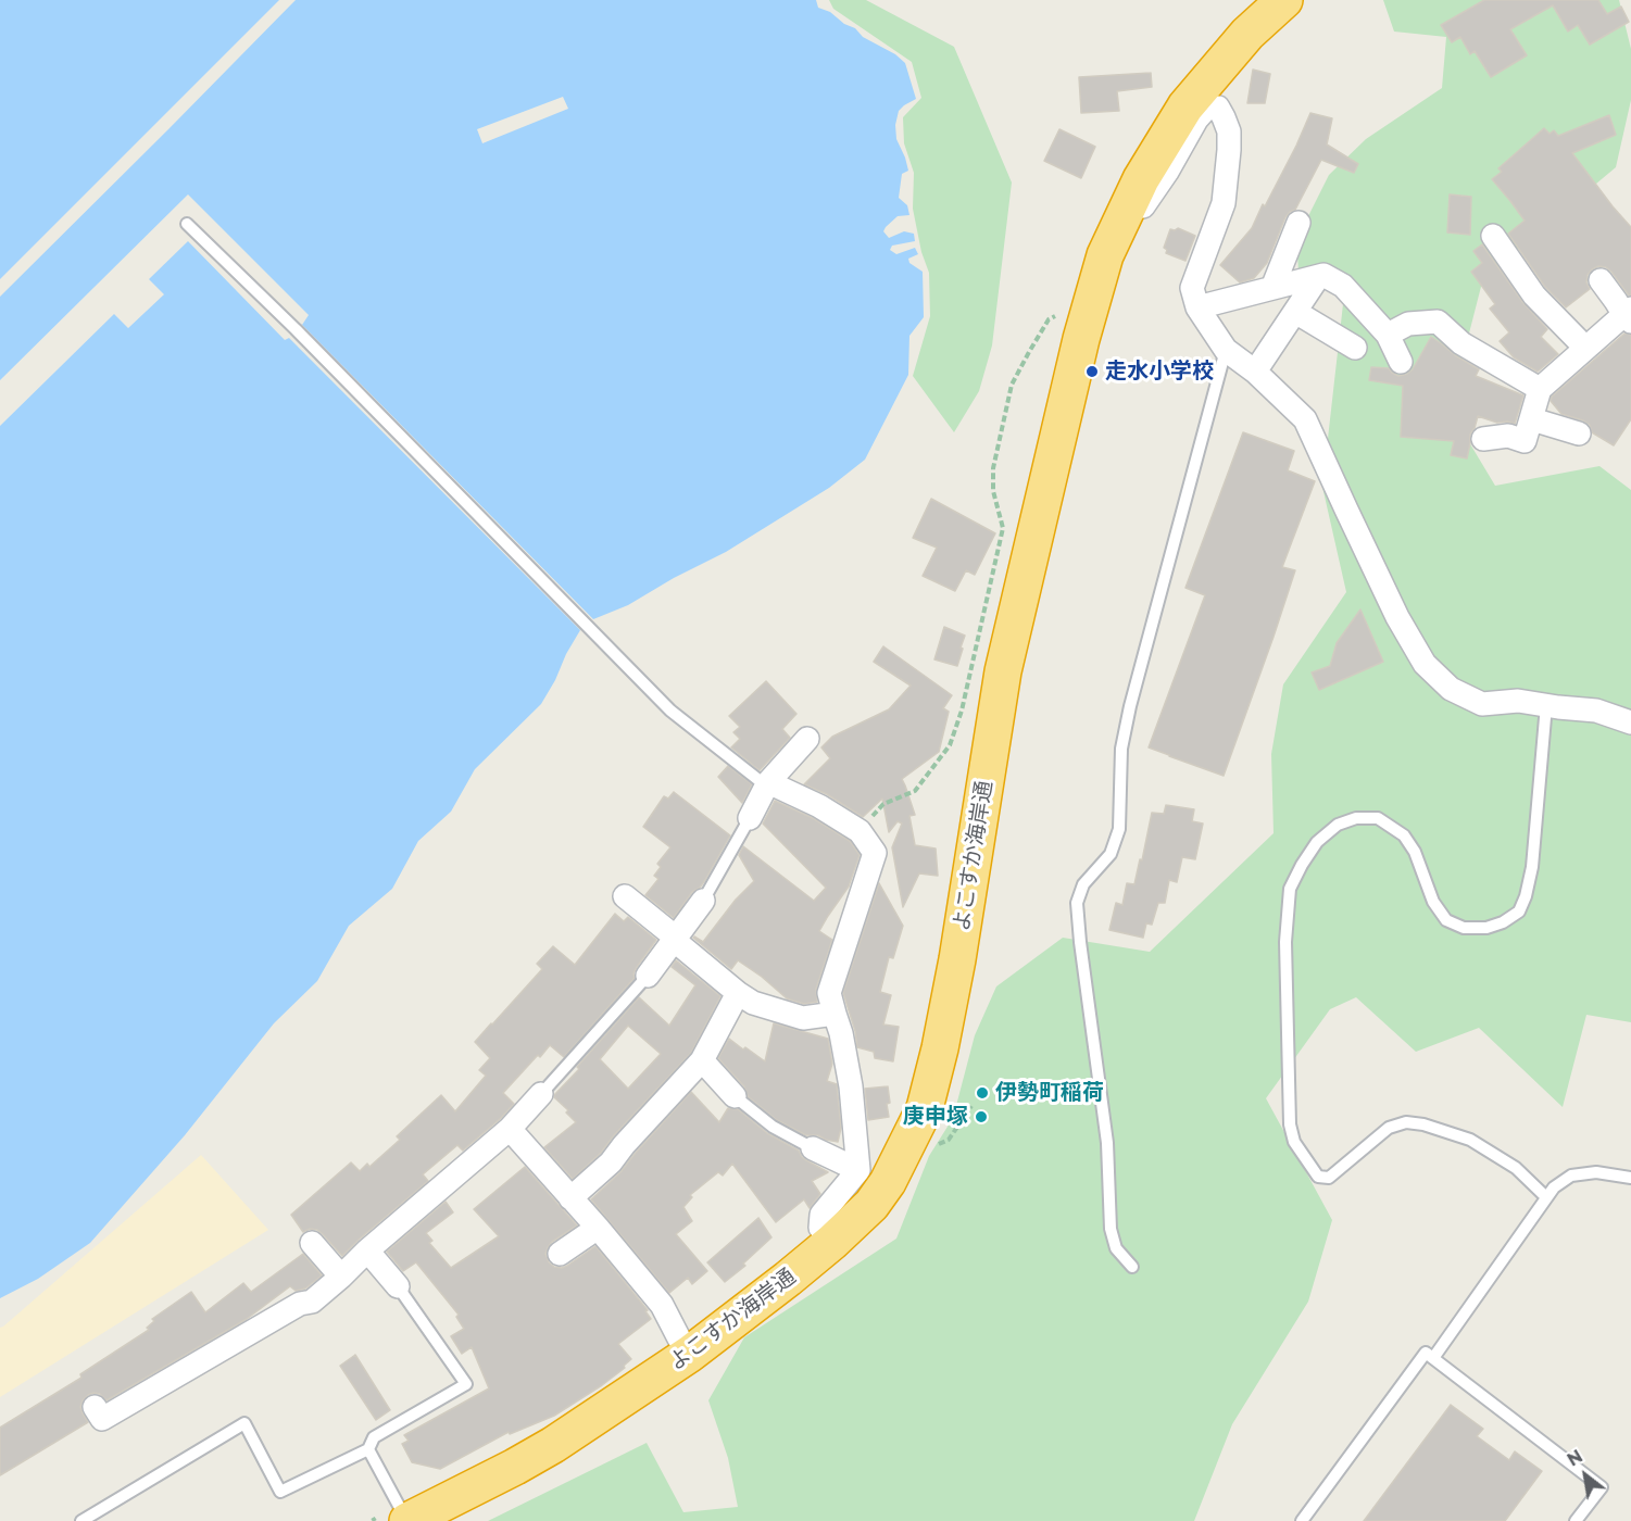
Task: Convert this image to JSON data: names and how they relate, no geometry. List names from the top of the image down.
{
  "streets": {
    "highway": ["よこすか海岸通"]
  },
  "places": ["走水小学校", "伊勢町稲荷", "庚申塚"],
  "north": "top left"
}
